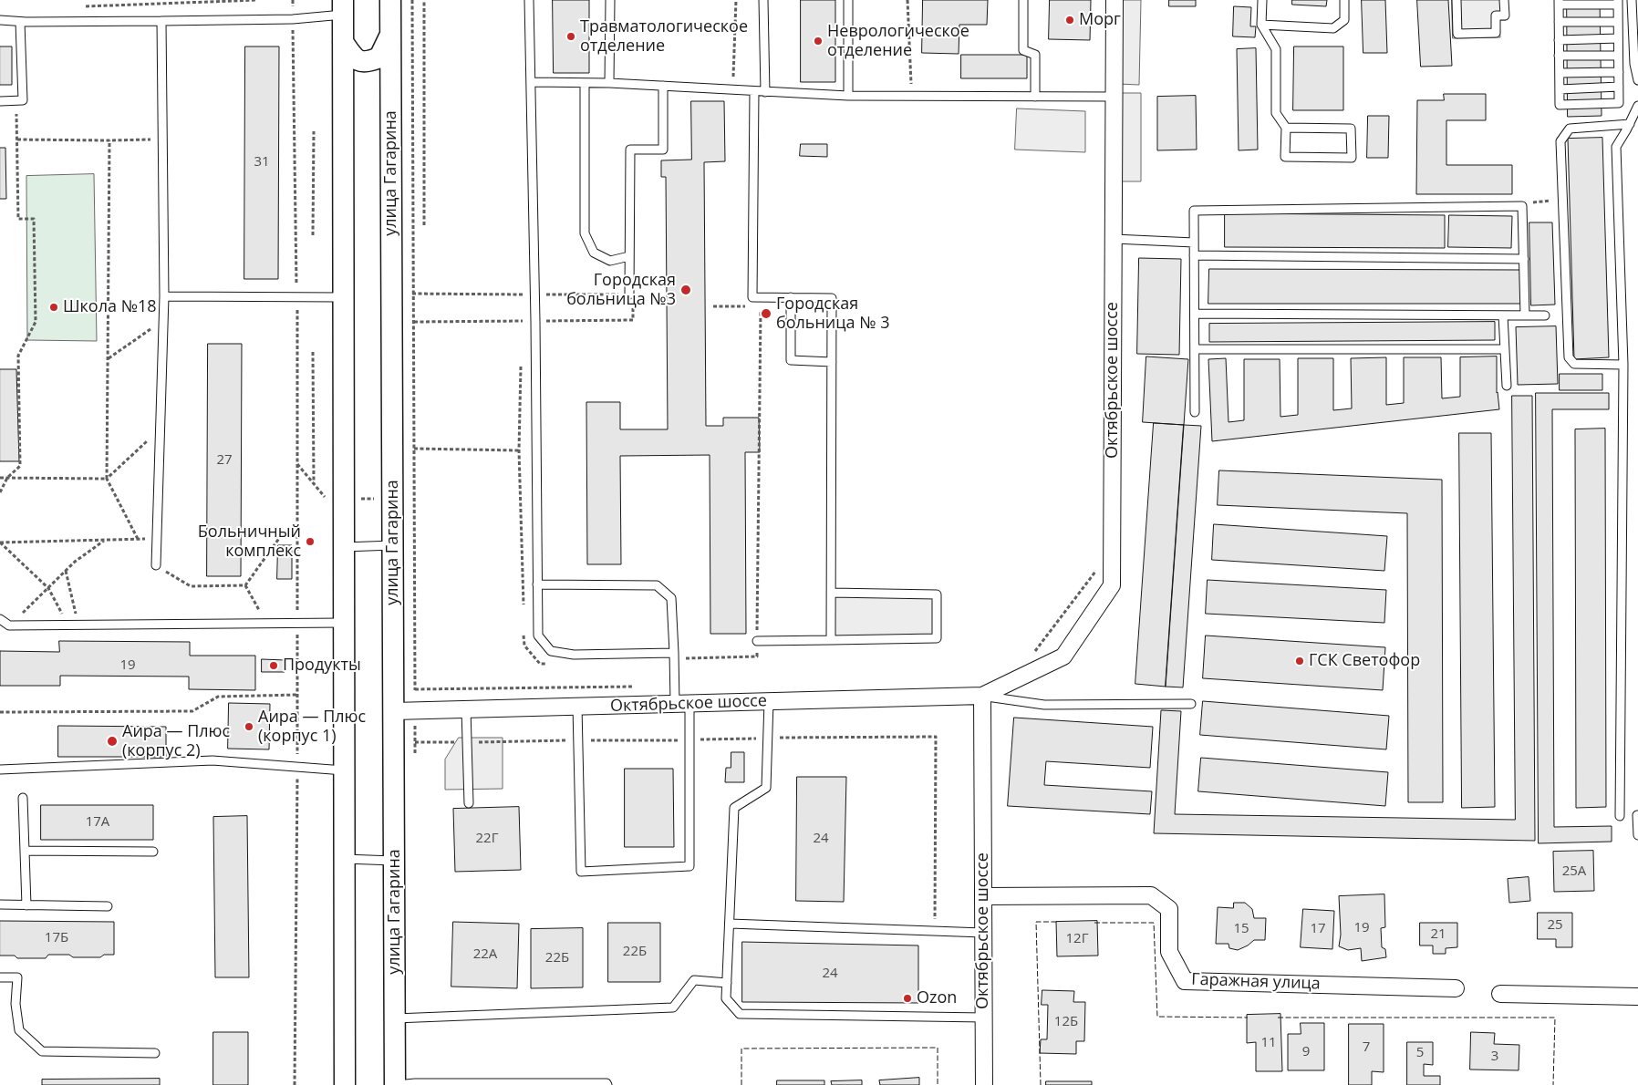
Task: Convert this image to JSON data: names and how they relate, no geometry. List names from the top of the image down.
{
  "streets": {
    "street": ["улица Гагарина", "Октябрьское шоссе", "Гаражная улица"]
  },
  "crossings": [
    ["улица Гагарина", "Октябрьское шоссе"],
    ["Октябрьское шоссе", "Гаражная улица"]
  ],
  "places": [
    "Морг",
    "Травматологическое отделение",
    "Неврологическое отделение",
    "Городская больница №3",
    "Школа №18",
    "Городская больница № 3",
    "Больничный комплекс",
    "ГСК Светофор",
    "Продукты",
    "Аира — Плюс (корпус 1)",
    "Аира — Плюс (корпус 2)",
    "Ozon"
  ],
  "house_numbers": [
    "31",
    "27",
    "19",
    "17А",
    "22Г",
    "24",
    "25А",
    "25",
    "19",
    "15",
    "17",
    "21",
    "17Б",
    "12Г",
    "22Б",
    "22А",
    "22Б",
    "24",
    "12Б",
    "11",
    "7",
    "9",
    "5",
    "3"
  ]
}
